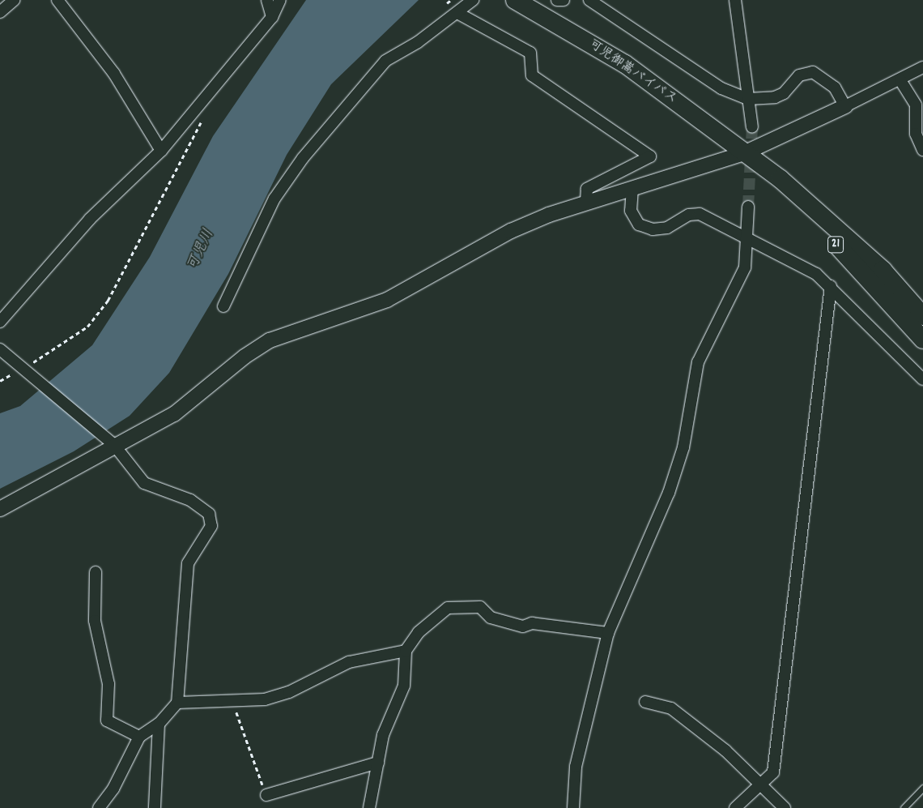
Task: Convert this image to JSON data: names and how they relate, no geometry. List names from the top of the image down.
{
  "streets": {
    "highway": ["可児御嵩バイパス", "21"]
  },
  "water": ["可児川"]
}
